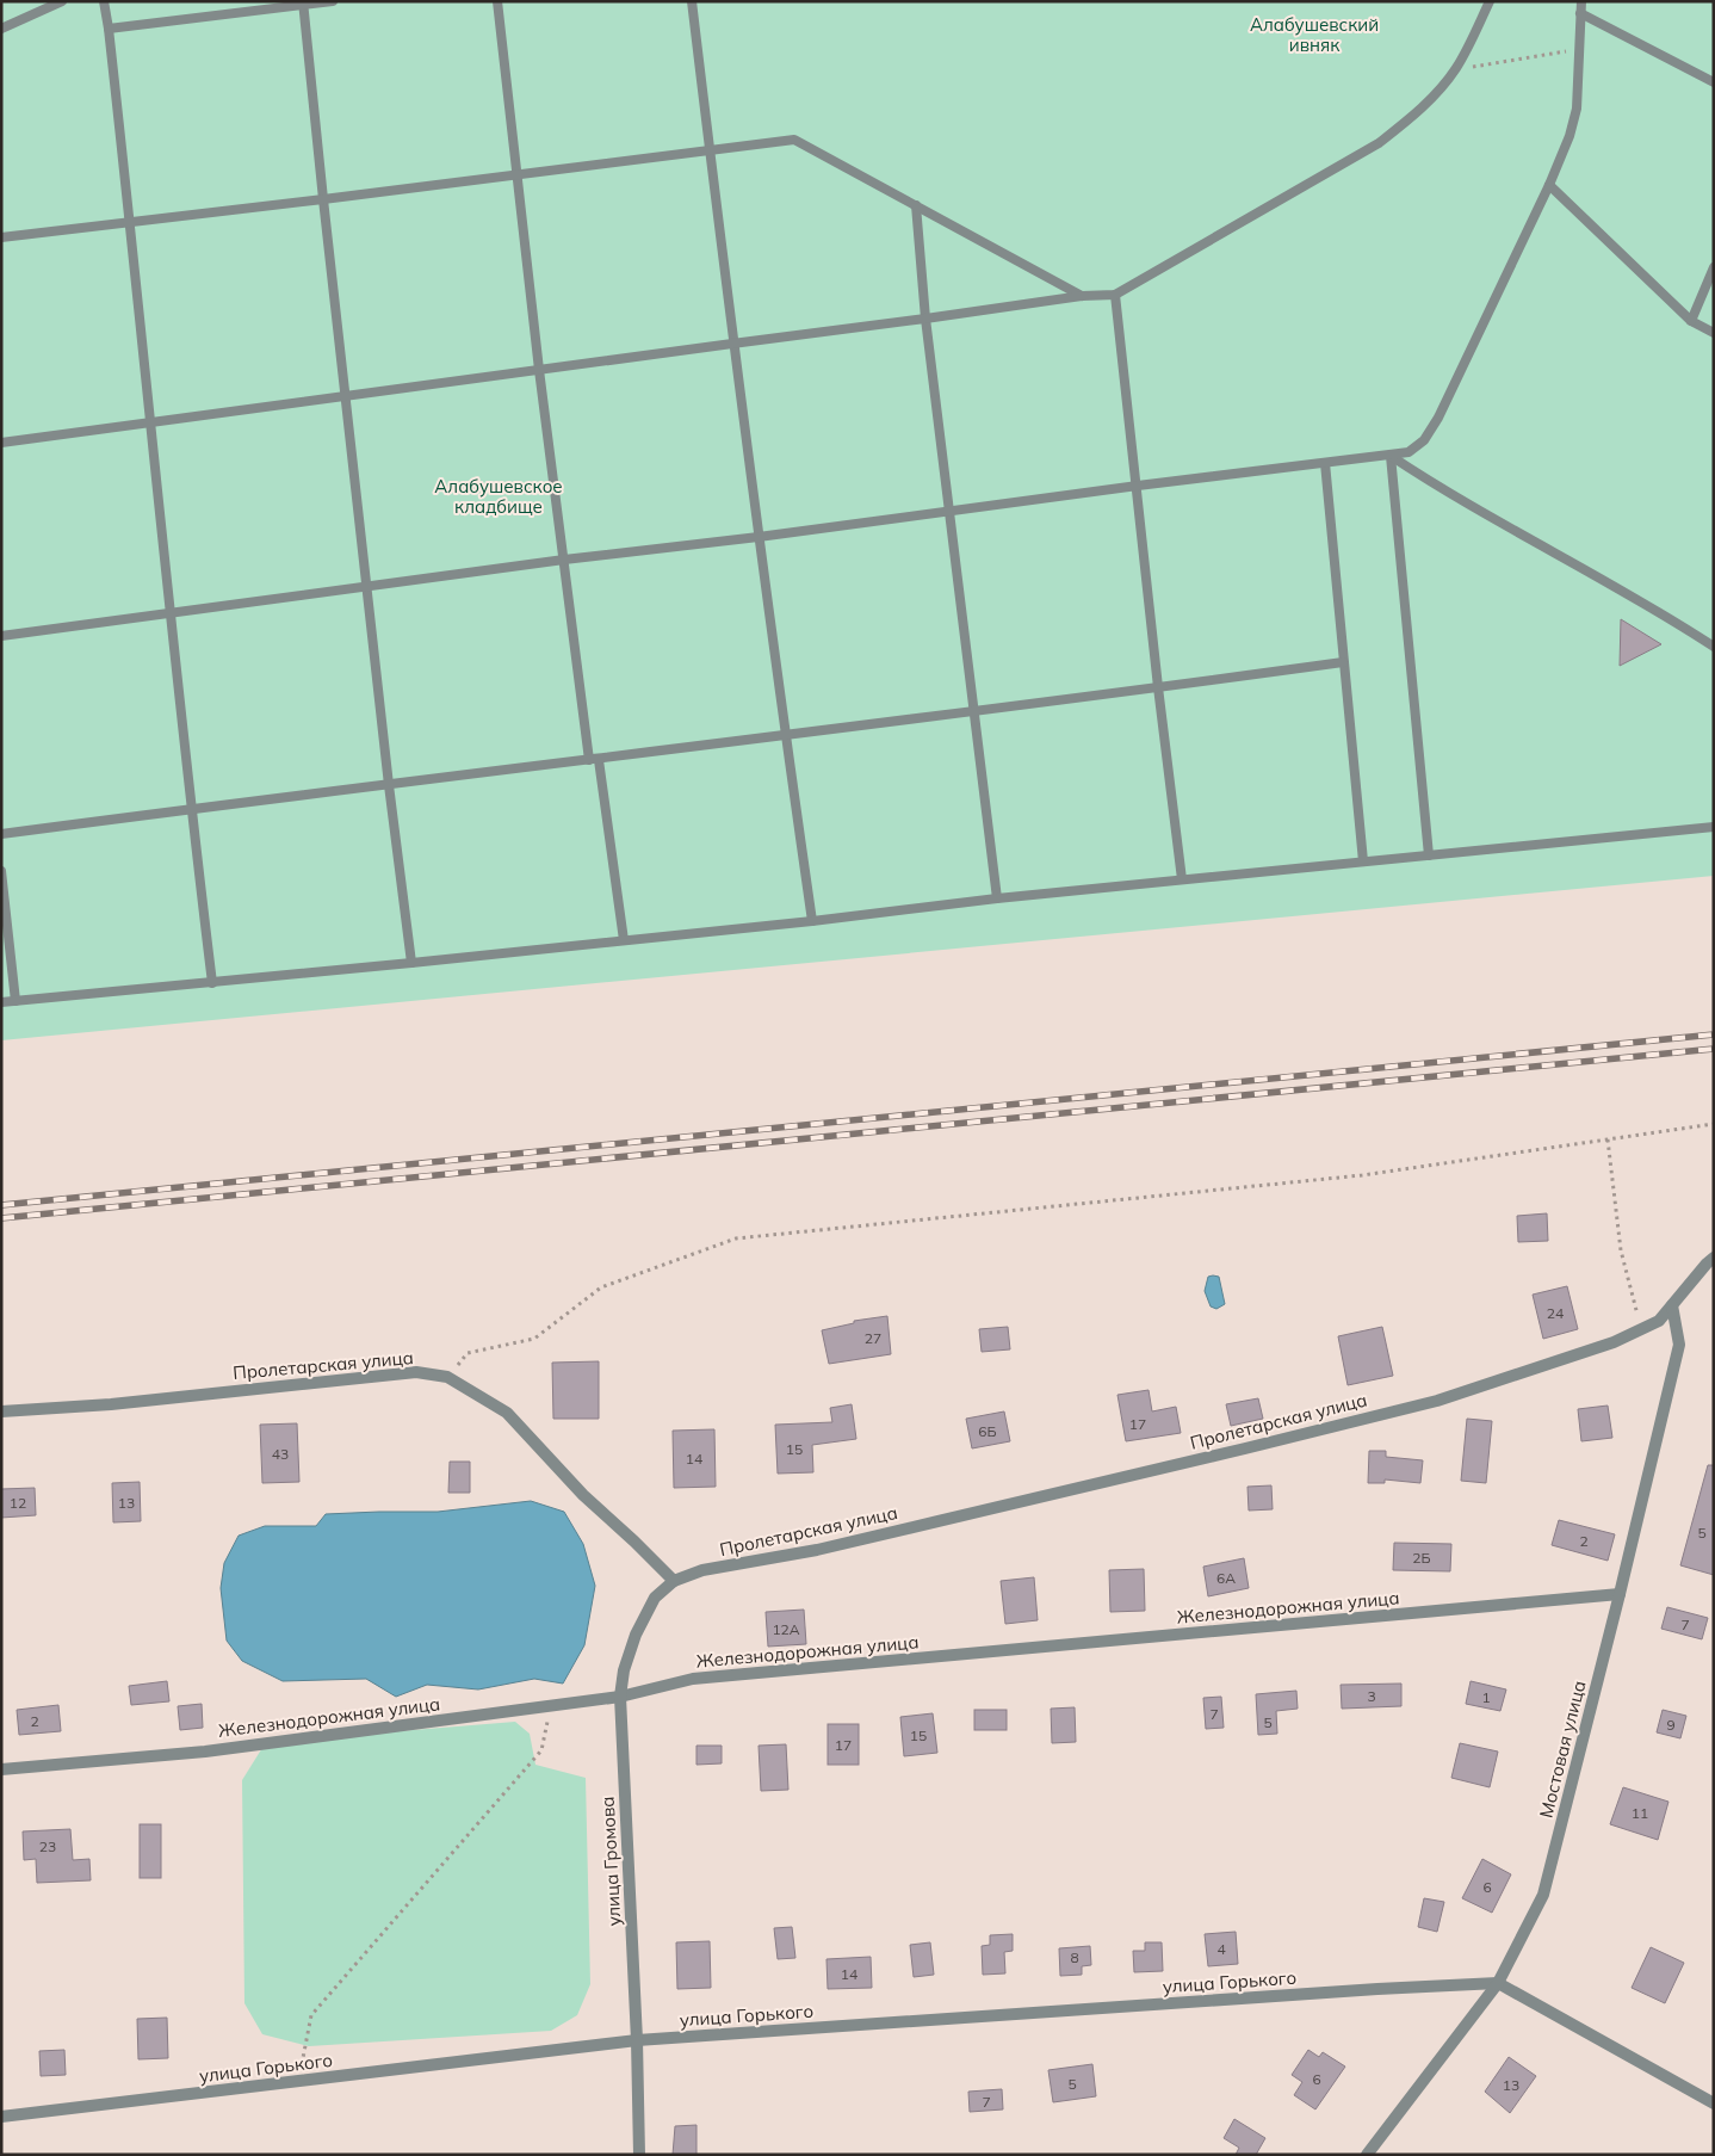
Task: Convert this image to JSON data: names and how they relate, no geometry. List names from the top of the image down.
{
  "streets": {
    "street": [
      "Пролетарская улица",
      "Железнодорожная улица",
      "Мостовая улица",
      "улица Громова",
      "улица Горького"
    ]
  },
  "crossings": [
    ["Пролетарская улица", "Мостовая улица"],
    ["Пролетарская улица", "улица Громова"],
    ["Железнодорожная улица", "Мостовая улица"],
    ["Железнодорожная улица", "улица Громова"],
    ["Мостовая улица", "улица Горького"],
    ["улица Громова", "улица Горького"]
  ],
  "parks": ["Алабушевский ивняк", "Алабушевское кладбище"],
  "house_numbers": [
    "24",
    "27",
    "17",
    "6Б",
    "15",
    "43",
    "14",
    "12",
    "13",
    "5",
    "2",
    "2Б",
    "6А",
    "7",
    "12А",
    "3",
    "1",
    "7",
    "2",
    "5",
    "9",
    "15",
    "17",
    "11",
    "23",
    "6",
    "4",
    "8",
    "14",
    "6",
    "5",
    "13",
    "7"
  ]
}
